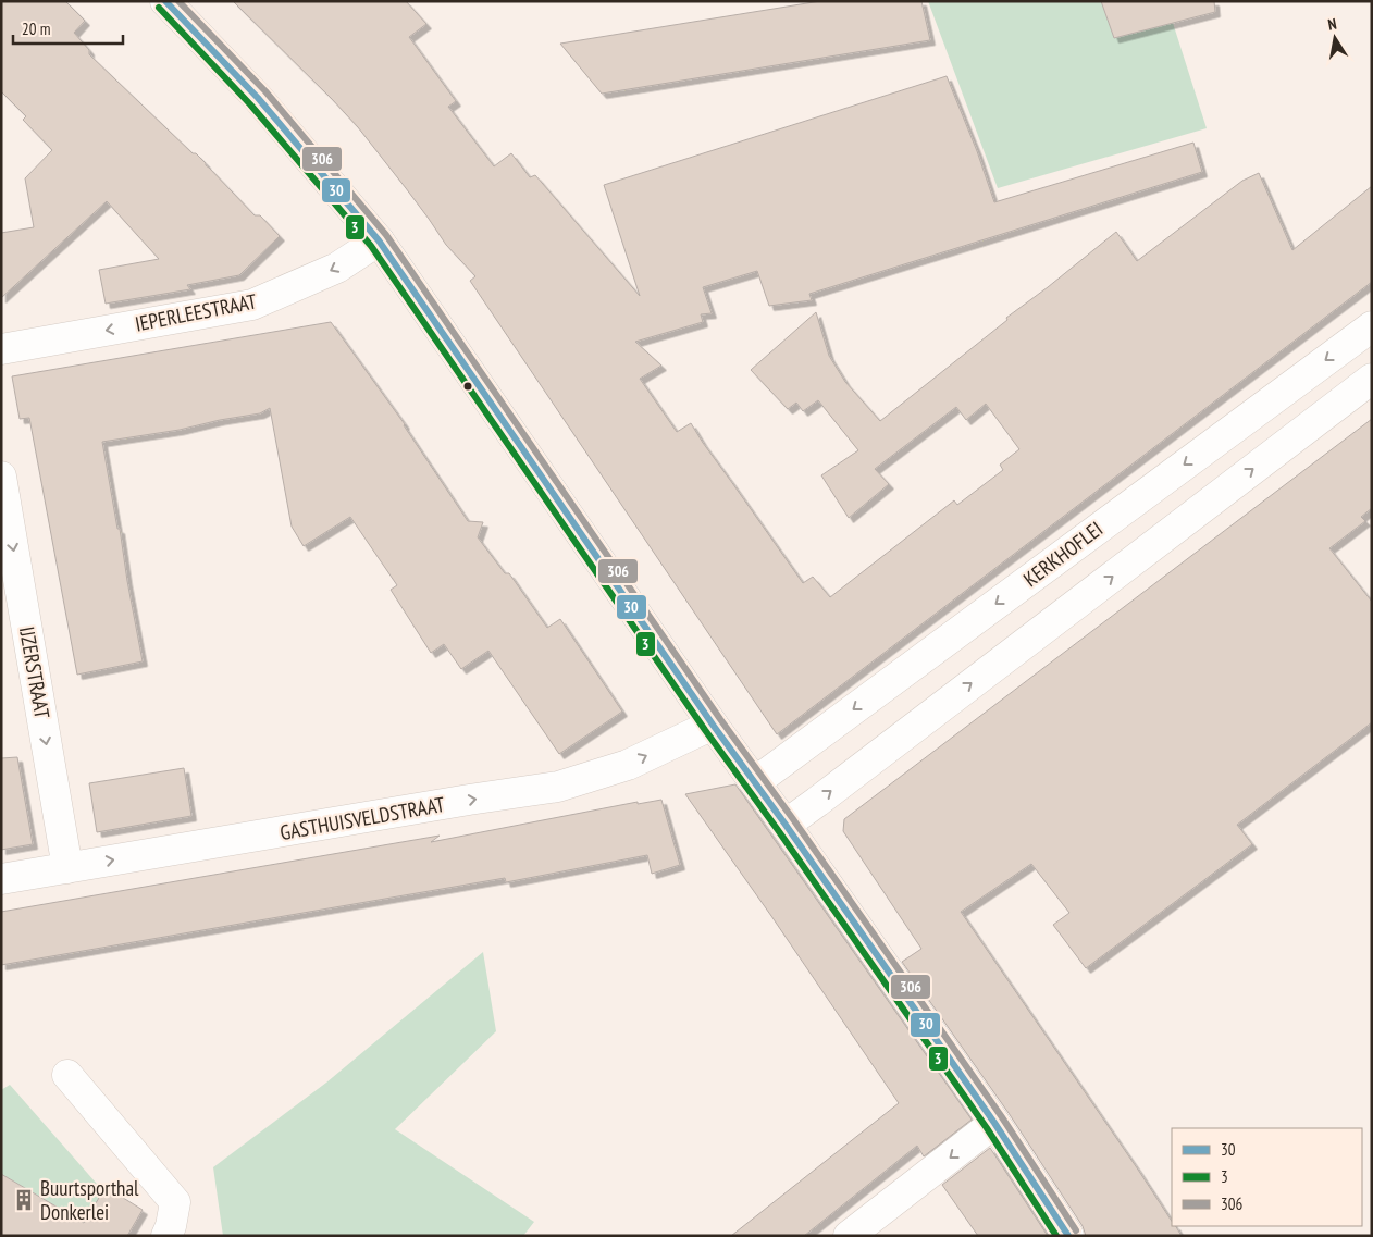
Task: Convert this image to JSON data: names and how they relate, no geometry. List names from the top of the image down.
{
  "streets": {
    "street": [
      "IEPERLEESTRAAT",
      "KERKHOFLEI",
      "IJZERSTRAAT",
      "GASTHUISVELDSTRAAT"
    ]
  },
  "crossings": [
    ["IJZERSTRAAT", "GASTHUISVELDSTRAAT"]
  ],
  "one_way": ["IEPERLEESTRAAT", "IJZERSTRAAT", "GASTHUISVELDSTRAAT"],
  "places": {
    "building": ["Buurtsporthal Donkerlei"]
  },
  "lines": ["transit line 30", "transit line 306", "transit line 3"],
  "legend": ["30", "3", "306"],
  "scale_bar": "20 m",
  "north": "top"
}
